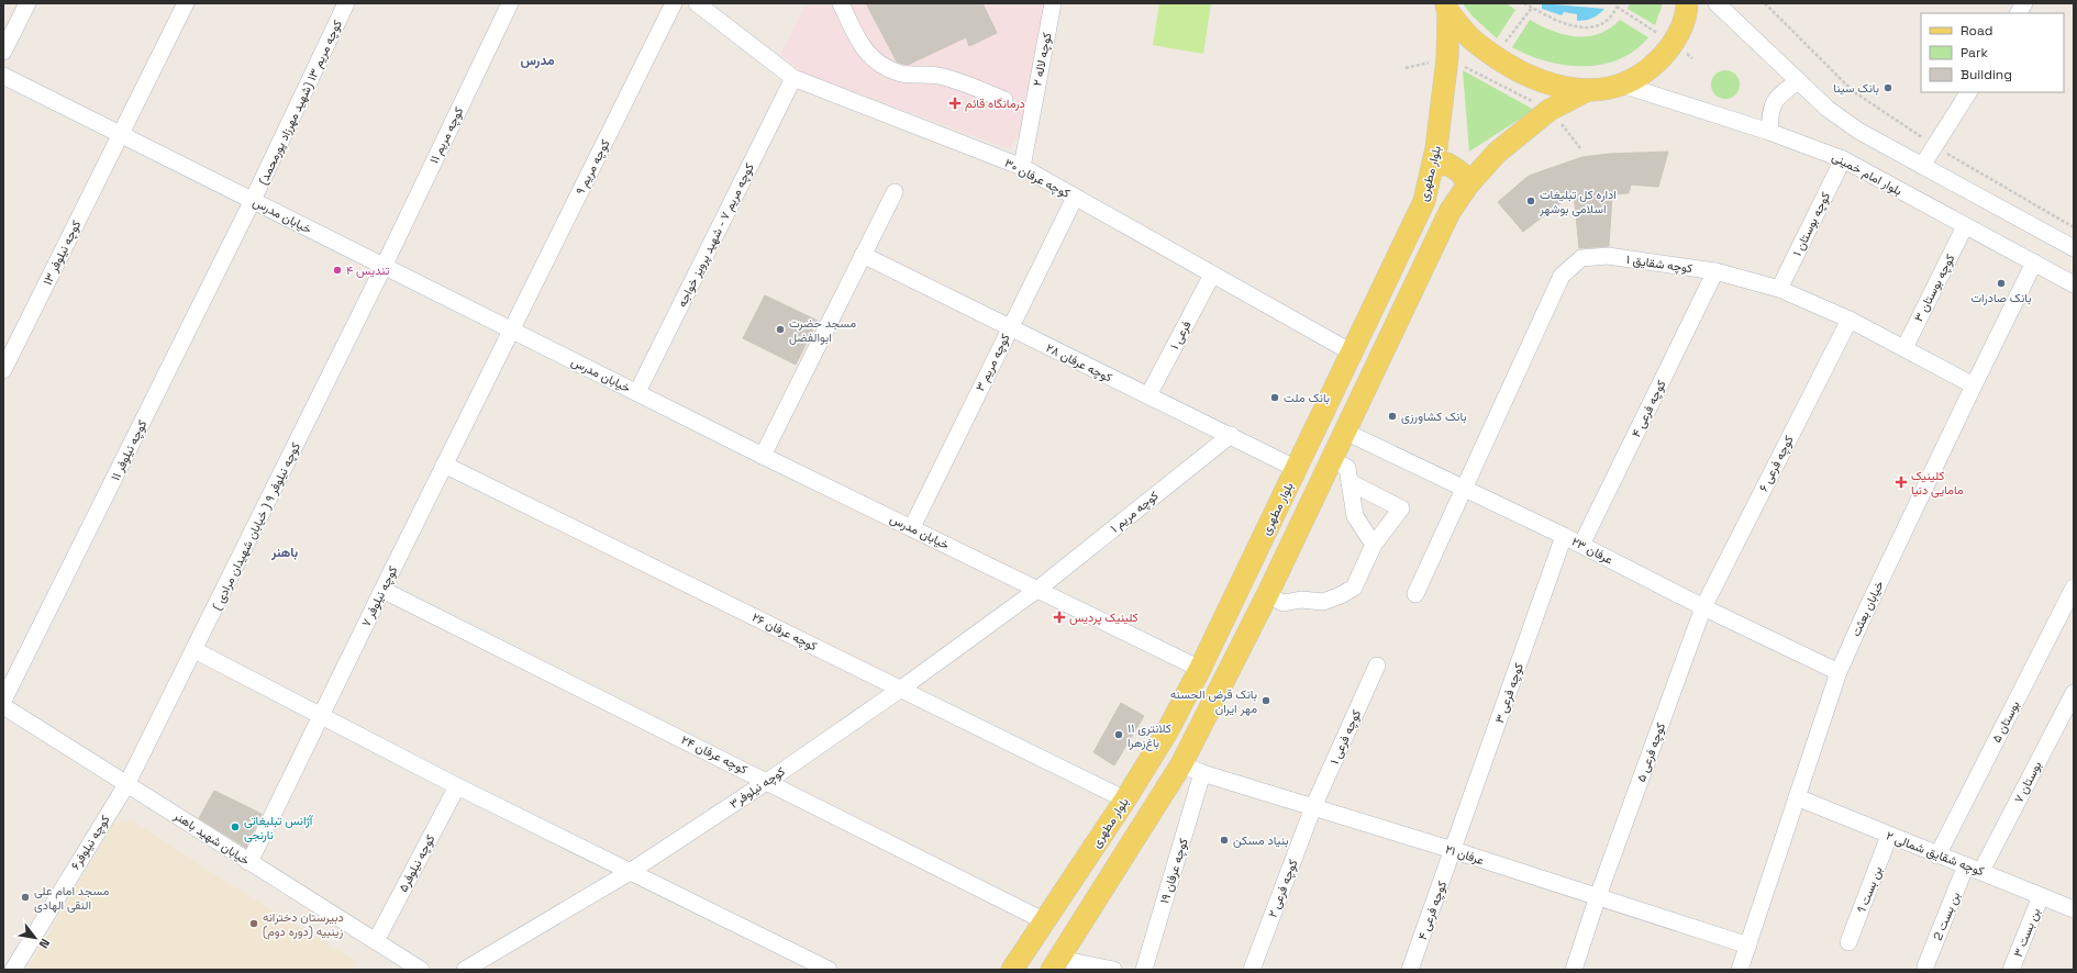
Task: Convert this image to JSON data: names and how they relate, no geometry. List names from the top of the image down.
{
  "streets": {
    "main road": ["بلوار مطهری"],
    "street": [
      "کوچه لاله ۲",
      "کوچه مریم ۱۳ (شهید مهرزاد پورمحمد)",
      "کوچه مریم ۱۱",
      "کوچه مریم ۹",
      "بلوار امام خمینی",
      "کوچه عرفان ۳۰",
      "خیابان مدرس",
      "کوچه بوستان ۱",
      "کوچه مریم ۷ - شهید پرویز خواجه",
      "کوچه نیلوفر ۱۳",
      "کوچه شقایق ۱",
      "کوچه بوستان ۳",
      "فرعی ۱",
      "کوچه مریم ۳",
      "کوچه عرفان ۲۸",
      "کوچه فرعی ۴",
      "کوچه نیلوفر ۱۱",
      "کوچه فرعی ۶",
      "کوچه مریم ۱",
      "کوچه نیلوفر ۹ ( خیابان شهیدان مرادی )",
      "عرفان ۲۳",
      "کوچه نیلوفر ۷",
      "خیابان بعثت",
      "کوچه عرفان ۲۶",
      "کوچه فرعی ۳",
      "بوستان ۵",
      "کوچه فرعی ۱",
      "کوچه فرعی ۵",
      "کوچه عرفان ۲۴",
      "بوستان ۷",
      "کوچه نیلوفر۳",
      "خیابان شهید باهنر",
      "کوچه نیلوفر۶",
      "کوچه شقایق شمالی ۲",
      "عرفان ۲۱",
      "کوچه نیلوفر۵",
      "کوچه عرفان ۱۹",
      "کوچه فرعی ۲",
      "بن بست 1",
      "بن بست 2",
      "بن بست ۳"
    ]
  },
  "crossings": [
    ["کوچه لاله ۲", "کوچه عرفان ۳۰"],
    ["کوچه مریم ۱۳ (شهید مهرزاد پورمحمد)", "خیابان مدرس"],
    ["کوچه مریم ۱۳ (شهید مهرزاد پورمحمد)", "کوچه نیلوفر ۱۱"],
    ["کوچه مریم ۱۱", "خیابان مدرس"],
    ["کوچه مریم ۱۱", "کوچه نیلوفر ۹ ( خیابان شهیدان مرادی )"],
    ["کوچه مریم ۹", "خیابان مدرس"],
    ["کوچه مریم ۹", "کوچه نیلوفر ۷"],
    ["بلوار مطهری", "کوچه عرفان ۳۰"],
    ["بلوار مطهری", "خیابان مدرس"],
    ["بلوار مطهری", "کوچه عرفان ۲۸"],
    ["بلوار مطهری", "کوچه عرفان ۲۶"],
    ["بلوار مطهری", "کوچه عرفان ۲۴"],
    ["بلوار امام خمینی", "کوچه بوستان ۱"],
    ["بلوار امام خمینی", "کوچه بوستان ۳"],
    ["بلوار امام خمینی", "خیابان بعثت"],
    ["کوچه عرفان ۳۰", "کوچه مریم ۷ - شهید پرویز خواجه"],
    ["کوچه عرفان ۳۰", "فرعی ۱"],
    ["کوچه عرفان ۳۰", "کوچه مریم ۳"],
    ["خیابان مدرس", "کوچه مریم ۷ - شهید پرویز خواجه"],
    ["خیابان مدرس", "کوچه نیلوفر ۱۳"],
    ["خیابان مدرس", "کوچه مریم ۳"],
    ["خیابان مدرس", "کوچه نیلوفر ۱۱"],
    ["خیابان مدرس", "کوچه مریم ۱"],
    ["خیابان مدرس", "کوچه نیلوفر ۹ ( خیابان شهیدان مرادی )"],
    ["خیابان مدرس", "کوچه نیلوفر ۷"],
    ["خیابان مدرس", "کوچه نیلوفر۳"],
    ["کوچه بوستان ۱", "کوچه شقایق ۱"],
    ["کوچه شقایق ۱", "کوچه بوستان ۳"],
    ["کوچه شقایق ۱", "کوچه فرعی ۴"],
    ["کوچه شقایق ۱", "کوچه فرعی ۶"],
    ["کوچه شقایق ۱", "عرفان ۲۳"],
    ["کوچه شقایق ۱", "خیابان بعثت"],
    ["فرعی ۱", "کوچه عرفان ۲۸"],
    ["کوچه مریم ۳", "کوچه عرفان ۲۸"],
    ["کوچه عرفان ۲۸", "کوچه مریم ۱"],
    ["کوچه فرعی ۴", "عرفان ۲۳"],
    ["کوچه فرعی ۴", "کوچه فرعی ۳"],
    ["کوچه فرعی ۴", "عرفان ۲۱"],
    ["کوچه فرعی ۶", "عرفان ۲۳"],
    ["کوچه فرعی ۶", "کوچه فرعی ۵"],
    ["کوچه مریم ۱", "کوچه نیلوفر۳"],
    ["کوچه نیلوفر ۹ ( خیابان شهیدان مرادی )", "خیابان شهید باهنر"],
    ["کوچه نیلوفر ۹ ( خیابان شهیدان مرادی )", "کوچه نیلوفر۶"],
    ["عرفان ۲۳", "خیابان بعثت"],
    ["عرفان ۲۳", "کوچه فرعی ۳"],
    ["عرفان ۲۳", "کوچه فرعی ۵"],
    ["کوچه نیلوفر ۷", "کوچه عرفان ۲۶"],
    ["کوچه نیلوفر ۷", "کوچه عرفان ۲۴"],
    ["کوچه نیلوفر ۷", "خیابان شهید باهنر"],
    ["خیابان بعثت", "کوچه شقایق شمالی ۲"],
    ["خیابان بعثت", "عرفان ۲۱"],
    ["کوچه عرفان ۲۶", "کوچه نیلوفر۳"],
    ["کوچه فرعی ۳", "عرفان ۲۱"],
    ["بوستان ۵", "کوچه شقایق شمالی ۲"],
    ["کوچه فرعی ۱", "عرفان ۲۱"],
    ["کوچه فرعی ۱", "کوچه فرعی ۲"],
    ["کوچه فرعی ۵", "عرفان ۲۱"],
    ["کوچه عرفان ۲۴", "کوچه نیلوفر۳"],
    ["بوستان ۷", "کوچه شقایق شمالی ۲"],
    ["خیابان شهید باهنر", "کوچه نیلوفر۶"],
    ["خیابان شهید باهنر", "کوچه نیلوفر۵"],
    ["کوچه شقایق شمالی ۲", "بن بست 1"],
    ["کوچه شقایق شمالی ۲", "بن بست 2"],
    ["کوچه شقایق شمالی ۲", "بن بست ۳"],
    ["عرفان ۲۱", "کوچه عرفان ۱۹"],
    ["عرفان ۲۱", "کوچه فرعی ۲"]
  ],
  "districts": ["مدرس", "باهنر"],
  "places": {
    "other": [
      "بانک سینا",
      "اداره کل تبلیغات اسلامی بوشهر",
      "تندیس ۴",
      "بانک صادرات",
      "مسجد حضرت ابوالفضل",
      "بانک ملت",
      "بانک کشاورزی",
      "بانک قرض الحسنه مهر ایران",
      "کلانتری ۱۱ باغ‌زهرا",
      "آژانس تبلیغاتی نارنجی",
      "بنیاد مسکن",
      "مسجد امام علی النقی الهادی",
      "دبیرستان دخترانه زینبیه (دوره دوم)"
    ],
    "health": ["درمانگاه قائم", "کلینیک مامایی دنیا", "کلینیک پردیس"]
  },
  "legend": ["Road", "Park", "Building"],
  "north": "bottom right"
}
